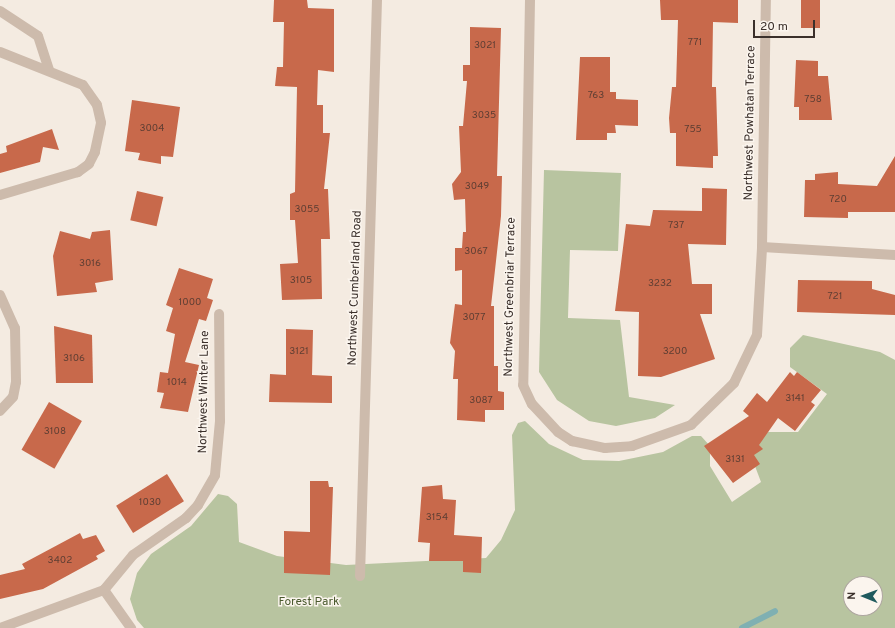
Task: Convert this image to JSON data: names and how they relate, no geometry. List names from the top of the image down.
{
  "streets": {
    "street": [
      "Northwest Powhatan Terrace",
      "Northwest Cumberland Road",
      "Northwest Greenbriar Terrace",
      "Northwest Winter Lane"
    ]
  },
  "crossings": [
    ["Northwest Powhatan Terrace", "Northwest Greenbriar Terrace"]
  ],
  "parks": ["Forest Park"],
  "house_numbers": [
    "771",
    "3021",
    "763",
    "758",
    "3035",
    "3004",
    "755",
    "3049",
    "720",
    "3055",
    "737",
    "3067",
    "3016",
    "3105",
    "3232",
    "721",
    "1000",
    "3077",
    "3121",
    "3200",
    "3106",
    "1014",
    "3141",
    "3087",
    "3108",
    "3131",
    "1030",
    "3154",
    "3402"
  ],
  "scale_bar": "20 m",
  "north": "left"
}
